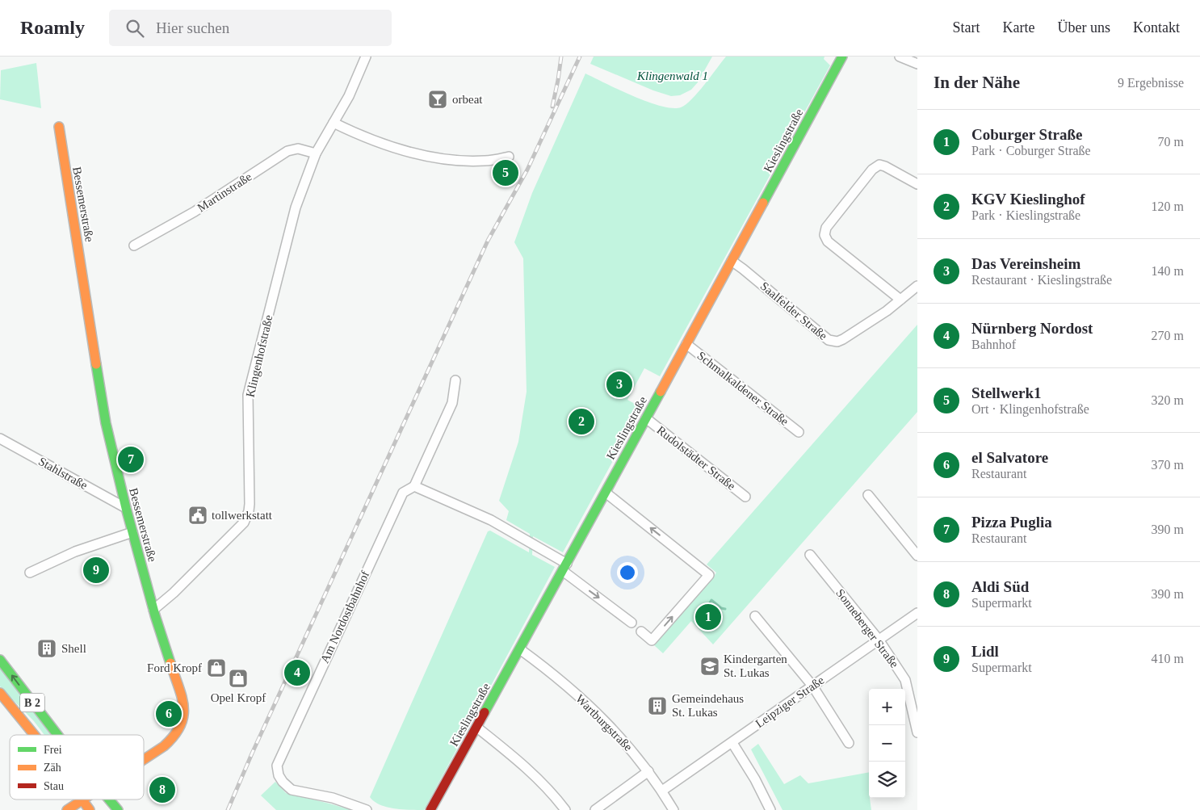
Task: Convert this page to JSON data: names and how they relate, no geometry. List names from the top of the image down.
{
  "streets": {
    "street": [
      "Kieslingstraße",
      "Martinstraße",
      "Bessemerstraße",
      "Saalfelder Straße",
      "Klingenhofstraße",
      "Schmalkaldener Straße",
      "Rudolstädter Straße",
      "Stahlstraße",
      "Am Nordostbahnhof",
      "Sonneberger Straße",
      "Leipziger Straße",
      "B 2",
      "Wartburgstraße"
    ]
  },
  "crossings": [
    ["Kieslingstraße", "Saalfelder Straße"],
    ["Kieslingstraße", "Schmalkaldener Straße"],
    ["Kieslingstraße", "Rudolstädter Straße"],
    ["Kieslingstraße", "Wartburgstraße"],
    ["Martinstraße", "Klingenhofstraße"],
    ["Bessemerstraße", "Klingenhofstraße"],
    ["Bessemerstraße", "Stahlstraße"],
    ["Bessemerstraße", "B 2"],
    ["Sonneberger Straße", "Leipziger Straße"],
    ["Leipziger Straße", "Wartburgstraße"]
  ],
  "parks": ["Klingenwald 1"],
  "places": {
    "bar": ["orbeat"],
    "public building": ["tollwerkstatt"],
    "building": ["Shell", "Gemeindehaus St. Lukas"],
    "school or university": ["Kindergarten St. Lukas"],
    "shop": ["Ford Kropf", "Opel Kropf"]
  },
  "legend": ["Frei", "Zäh", "Stau"],
  "page": {
    "header": "Roamly",
    "search": "Hier suchen",
    "nav": [
      "Start",
      "Karte",
      "Über uns",
      "Kontakt"
    ],
    "heading": ["In der Nähe", "9 Ergebnisse"],
    "list": [
      {
        "mark": "1",
        "name": "Coburger Straße",
        "note": "Park · Coburger Straße",
        "value": "70 m"
      },
      {
        "mark": "2",
        "name": "KGV Kieslinghof",
        "note": "Park · Kieslingstraße",
        "value": "120 m"
      },
      {
        "mark": "3",
        "name": "Das Vereinsheim",
        "note": "Restaurant · Kieslingstraße",
        "value": "140 m"
      },
      {
        "mark": "4",
        "name": "Nürnberg Nordost",
        "note": "Bahnhof",
        "value": "270 m"
      },
      {
        "mark": "5",
        "name": "Stellwerk1",
        "note": "Ort · Klingenhofstraße",
        "value": "320 m"
      },
      {
        "mark": "6",
        "name": "el Salvatore",
        "note": "Restaurant",
        "value": "370 m"
      },
      {
        "mark": "7",
        "name": "Pizza Puglia",
        "note": "Restaurant",
        "value": "390 m"
      },
      {
        "mark": "8",
        "name": "Aldi Süd",
        "note": "Supermarkt",
        "value": "390 m"
      },
      {
        "mark": "9",
        "name": "Lidl",
        "note": "Supermarkt",
        "value": "410 m"
      }
    ],
    "pins": [
      "5",
      "3",
      "2",
      "7",
      "9",
      "1",
      "4",
      "6",
      "8"
    ],
    "map_buttons": ["+", "−"]
  }
}
